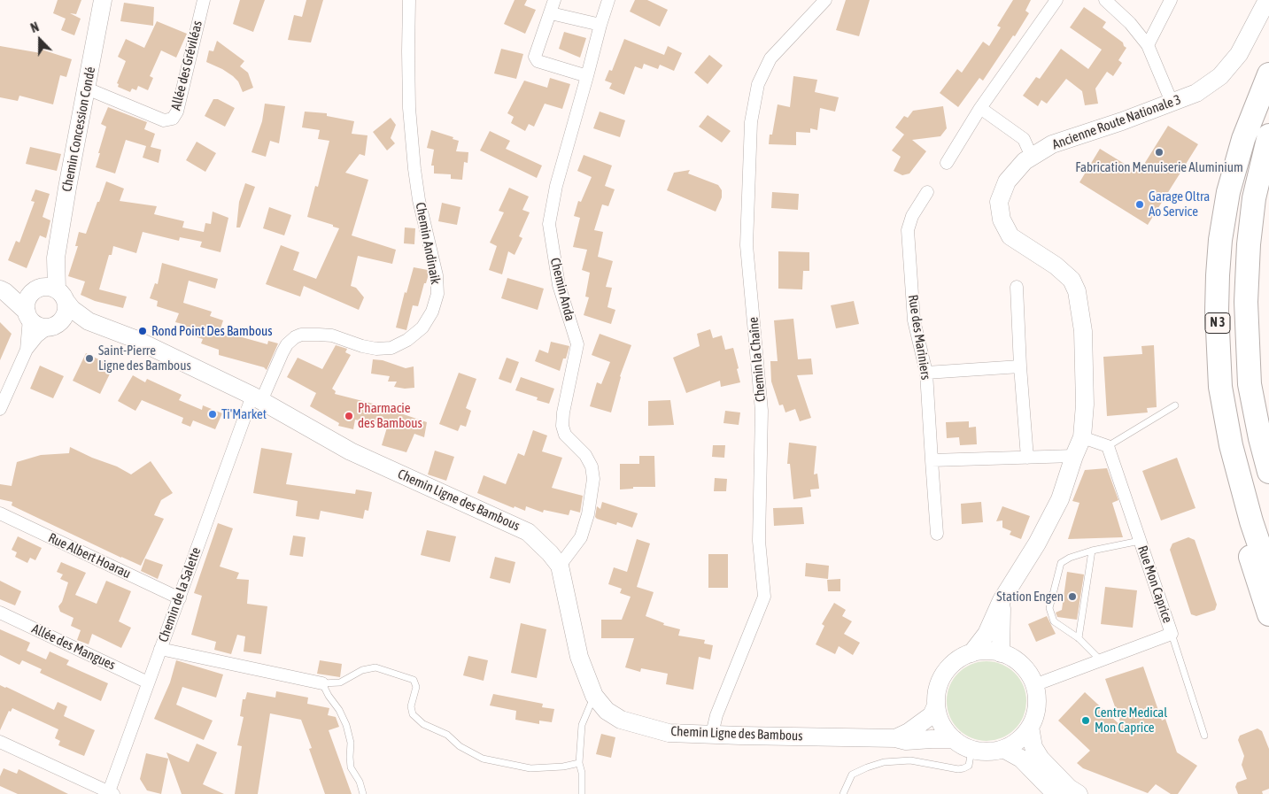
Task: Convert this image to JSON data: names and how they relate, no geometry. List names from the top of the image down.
{
  "streets": {
    "highway": ["N 3"],
    "main road": ["Ancienne Route Nationale 3", "Chemin Concession Condé", "Chemin Ligne des Bambous"],
    "street": [
      "Allée des Gréviléas",
      "Chemin Andinaik",
      "Chemin Anda",
      "Rue des Mariniers",
      "Chemin la Chaîne",
      "Rue Albert Hoarau",
      "Rue Mon Caprice",
      "Chemin de la Salette",
      "Allée des Mangues"
    ]
  },
  "crossings": [
    ["Allée des Gréviléas", "Chemin Concession Condé"],
    ["Ancienne Route Nationale 3", "Chemin Ligne des Bambous"],
    ["Ancienne Route Nationale 3", "Rue Mon Caprice"],
    ["Chemin Concession Condé", "Chemin Ligne des Bambous"],
    ["Chemin Andinaik", "Chemin Ligne des Bambous"],
    ["Chemin Andinaik", "Chemin de la Salette"],
    ["Chemin Anda", "Chemin Ligne des Bambous"],
    ["Chemin la Chaîne", "Chemin Ligne des Bambous"],
    ["Chemin Ligne des Bambous", "Rue Mon Caprice"],
    ["Chemin Ligne des Bambous", "Chemin de la Salette"],
    ["Rue Albert Hoarau", "Chemin de la Salette"],
    ["Chemin de la Salette", "Allée des Mangues"]
  ],
  "places": [
    "Fabrication Menuiserie Aluminium",
    "Garage Oltra Ao Service",
    "Rond Point Des Bambous",
    "Saint-Pierre Ligne des Bambous",
    "Ti'Market",
    "Pharmacie des Bambous",
    "Station Engen",
    "Centre Medical Mon Caprice"
  ],
  "north": "top"
}
